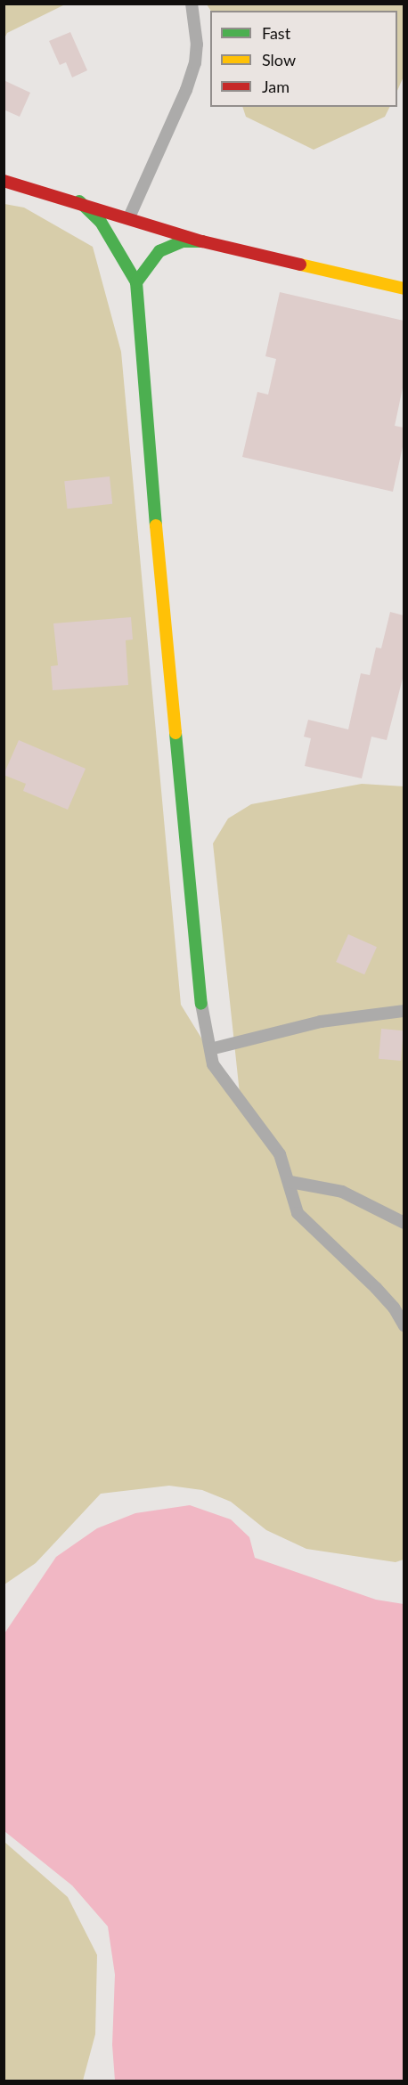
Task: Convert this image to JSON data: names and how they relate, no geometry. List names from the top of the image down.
{
  "legend": ["Fast", "Slow", "Jam"]
}
